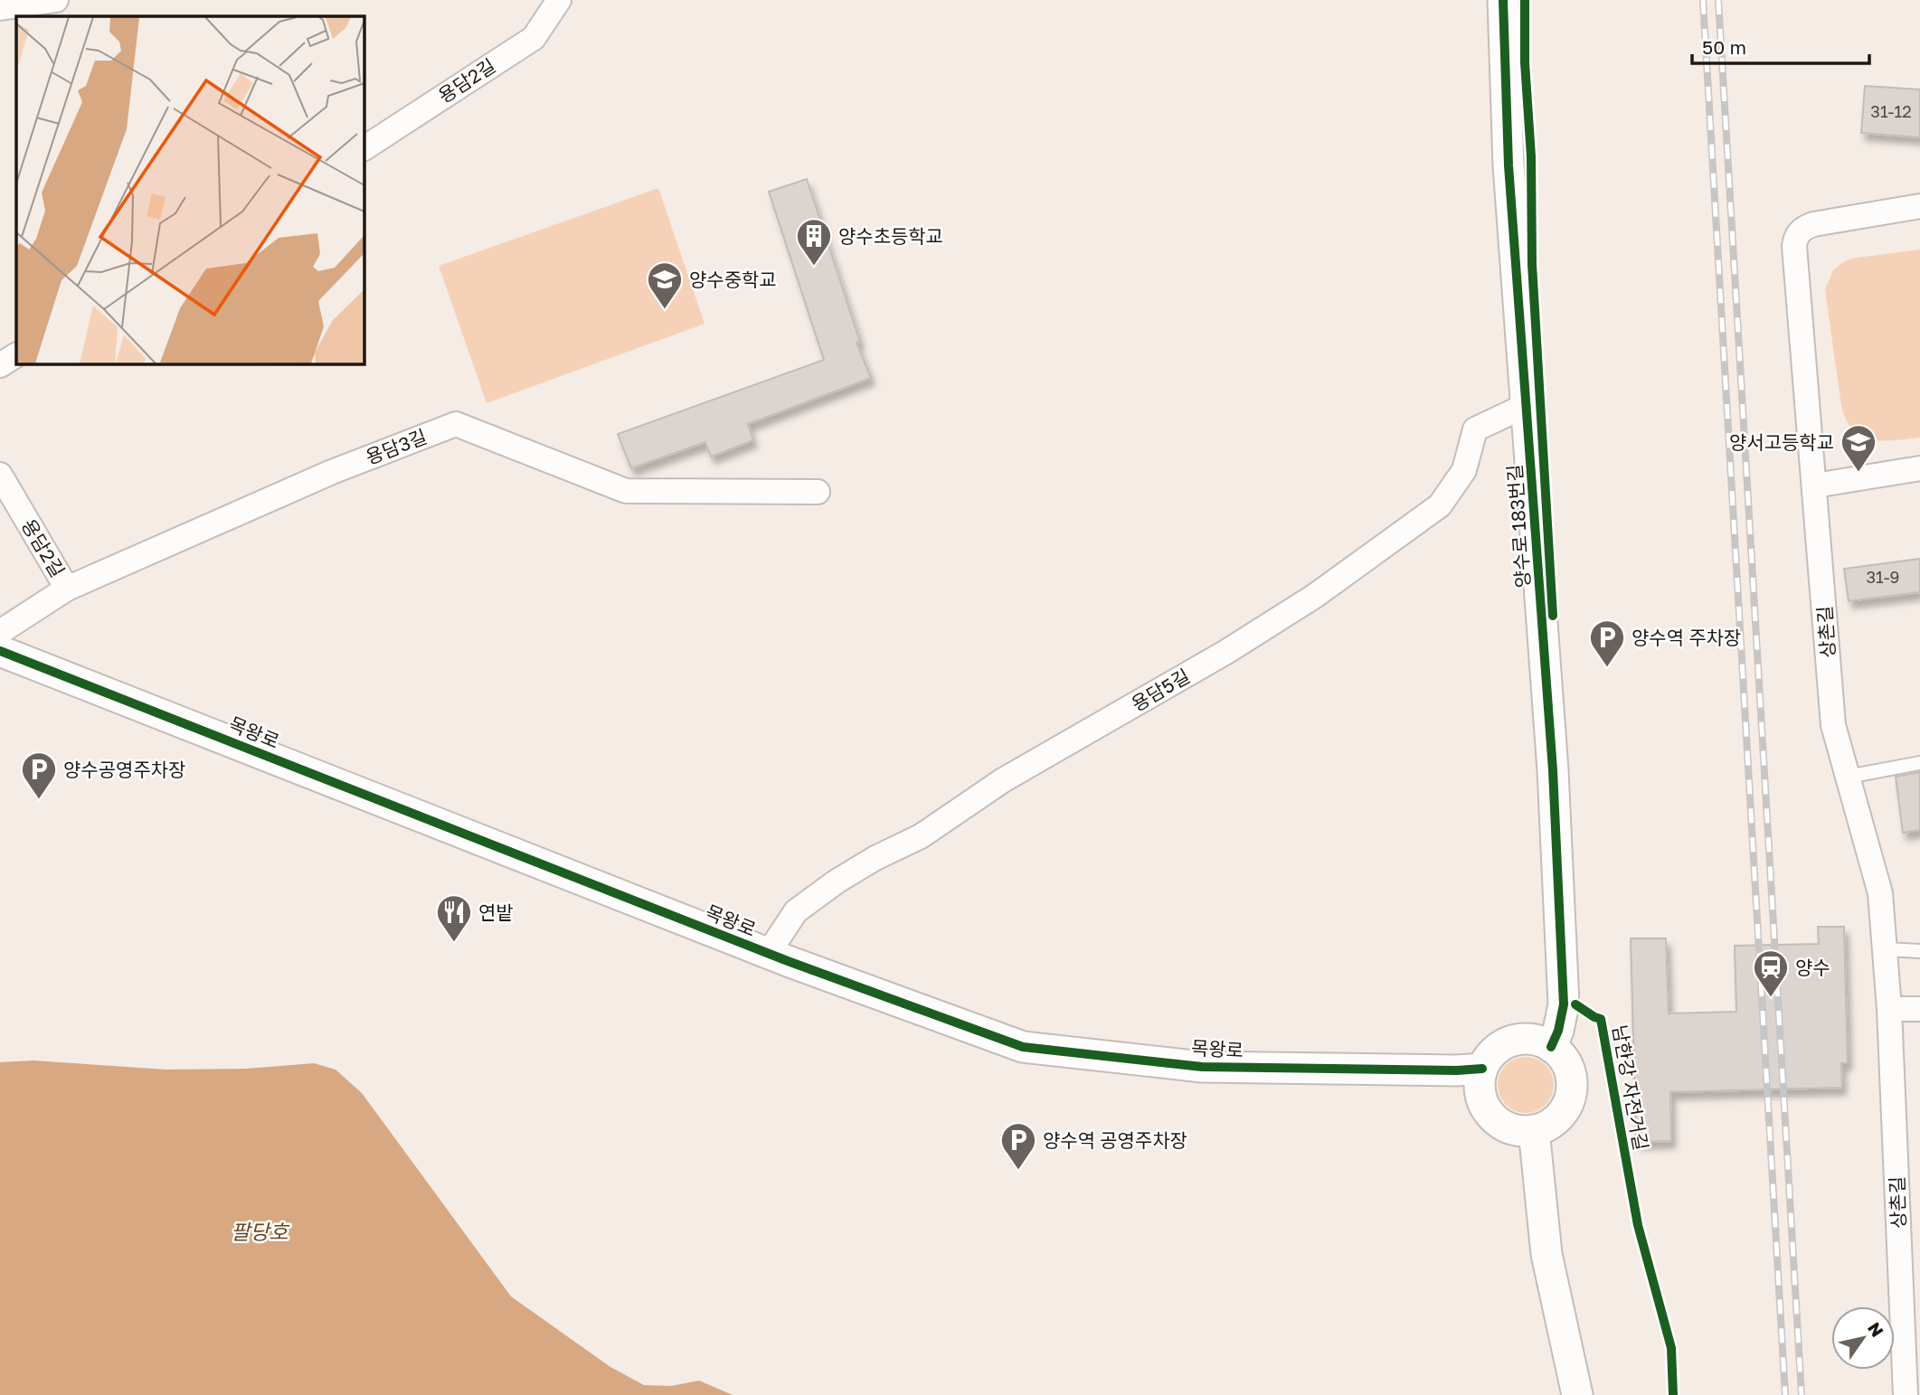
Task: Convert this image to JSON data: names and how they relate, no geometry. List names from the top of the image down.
{
  "streets": {
    "street": [
      "용담2길",
      "용담3길",
      "양수로 183번길",
      "상촌길",
      "용담5길",
      "목왕로"
    ],
    "cycle path": ["남한강 자전거길"]
  },
  "crossings": [
    ["용담2길", "용담3길"],
    ["양수로 183번길", "용담5길"],
    ["양수로 183번길", "목왕로"],
    ["용담5길", "목왕로"]
  ],
  "water": ["팔당호"],
  "places": {
    "building": ["양수초등학교"],
    "school or university": ["양수중학교", "양서고등학교"],
    "parking": ["양수역 주차장", "양수공영주차장", "양수역 공영주차장"],
    "restaurant": ["연밭"],
    "station": ["양수"]
  },
  "house_numbers": ["31-12", "31-9"],
  "scale_bar": "50 m",
  "north": "top right"
}
